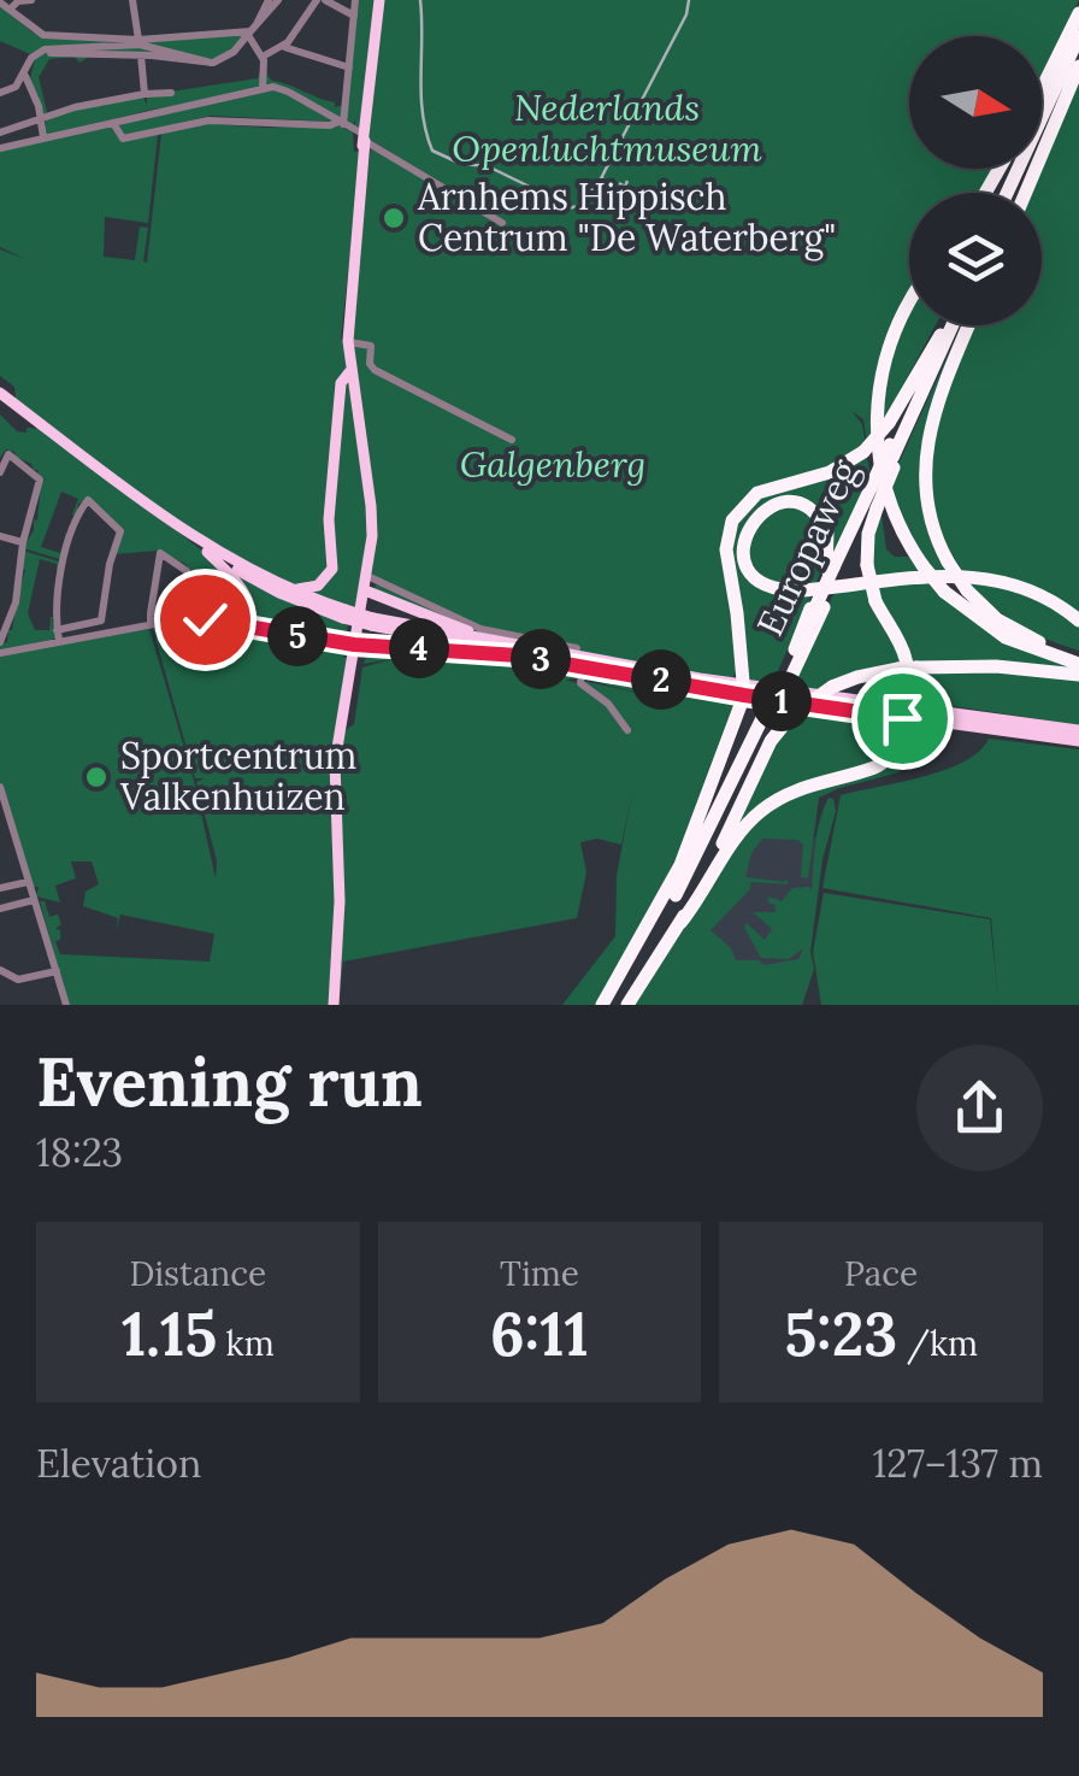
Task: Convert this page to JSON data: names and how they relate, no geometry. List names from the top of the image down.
{
  "streets": {
    "highway": ["Europaweg"]
  },
  "parks": ["Nederlands Openluchtmuseum", "Galgenberg"],
  "places": ["Arnhems Hippisch Centrum \"De Waterberg\"", "Sportcentrum Valkenhuizen"],
  "north": "right",
  "page": {
    "pins": [
      "5",
      "4",
      "3",
      "2",
      "1"
    ],
    "heading": ["Evening run", "18:23"],
    "stats": [
      ["Distance", "1.15 km"],
      ["Time", "6:11"],
      ["Pace", "5:23 /km"]
    ],
    "chart": ["Elevation", "127–137 m"]
  }
}
